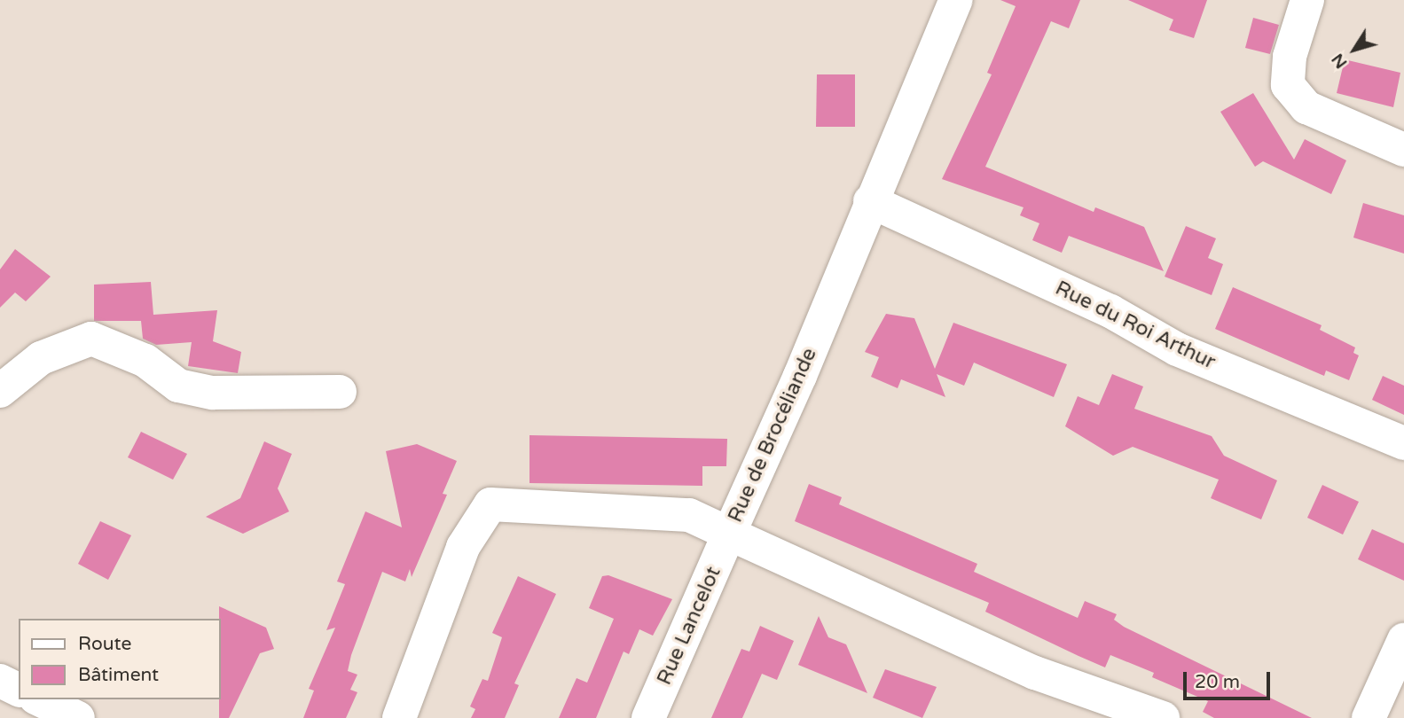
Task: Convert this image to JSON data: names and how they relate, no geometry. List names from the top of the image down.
{
  "streets": {
    "street": ["Rue du Roi Arthur", "Rue de Brocéliande", "Rue Lancelot"]
  },
  "crossings": [
    ["Rue du Roi Arthur", "Rue de Brocéliande"],
    ["Rue de Brocéliande", "Rue Lancelot"]
  ],
  "legend": ["Route", "Bâtiment"],
  "scale_bar": "20 m",
  "north": "bottom left"
}
